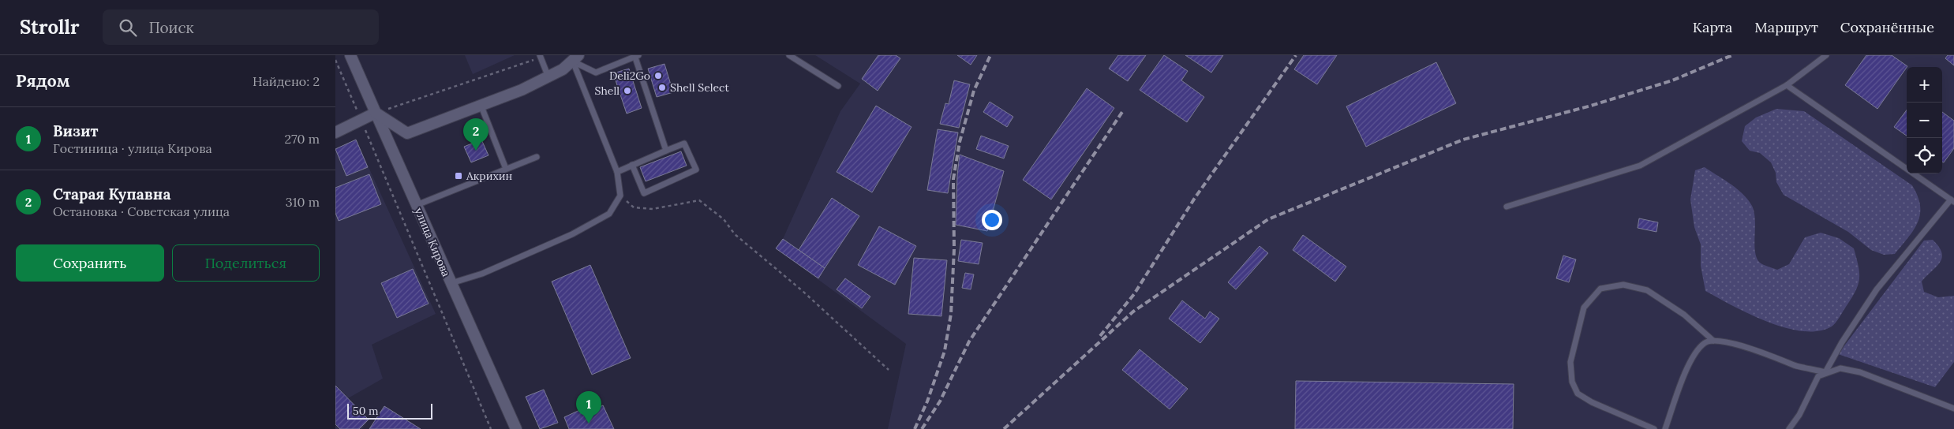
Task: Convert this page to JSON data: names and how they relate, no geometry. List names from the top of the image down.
{
  "streets": {
    "street": ["улица Кирова"]
  },
  "places": {
    "other": ["Deli2Go", "Shell Select", "Shell"],
    "transit": ["Акрихин"]
  },
  "scale_bar": "50 m",
  "page": {
    "header": "Strollr",
    "search": "Поиск",
    "nav": ["Карта", "Маршрут", "Сохранённые"],
    "heading": ["Рядом", "Найдено: 2"],
    "map_buttons": ["+", "−"],
    "list": [
      {
        "mark": "1",
        "name": "Визит",
        "note": "Гостиница · улица Кирова",
        "value": "270 m"
      },
      {
        "mark": "2",
        "name": "Старая Купавна",
        "note": "Остановка · Советская улица",
        "value": "310 m"
      }
    ],
    "pins": ["2", "1"],
    "buttons": ["Сохранить", "Поделиться"],
    "scale": "50 m"
  }
}
